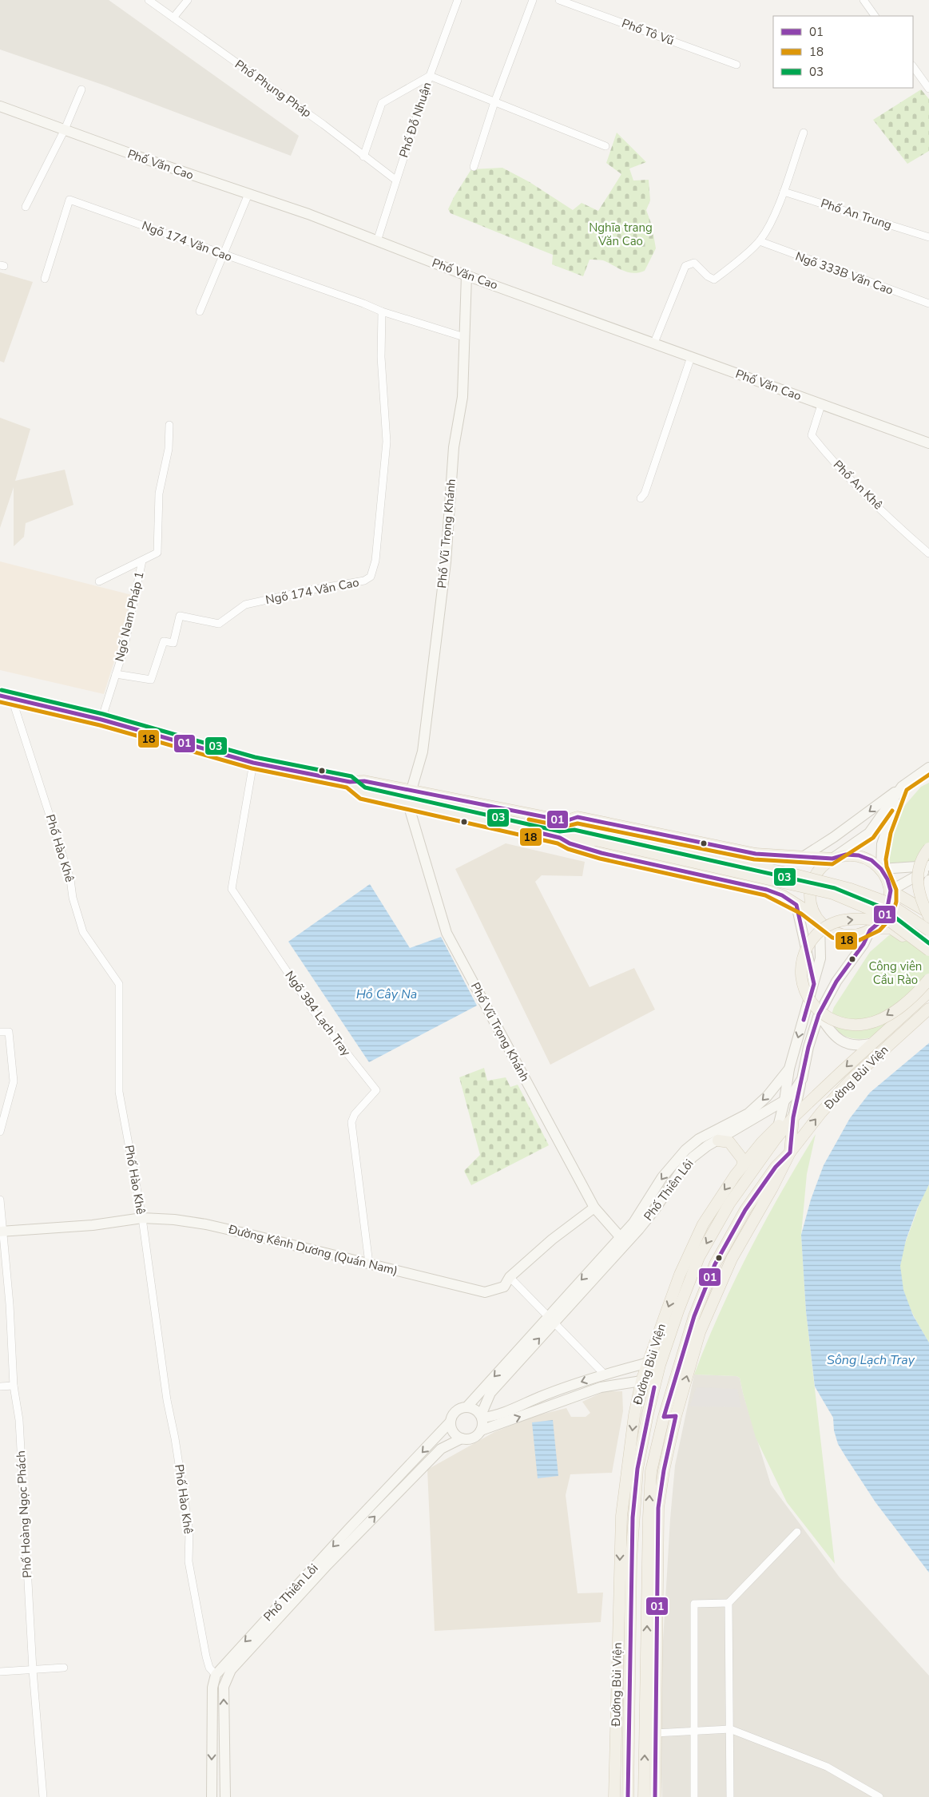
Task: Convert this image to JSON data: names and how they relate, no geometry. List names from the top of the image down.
{
  "streets": {
    "main road": ["Đường Bùi Viện"],
    "street": [
      "Phố Tô Vũ",
      "Phố Phụng Pháp",
      "Phố Đỗ Nhuận",
      "Phố Văn Cao",
      "Phố An Trung",
      "Ngõ 174 Văn Cao",
      "Ngõ 333B Văn Cao",
      "Phố An Khê",
      "Phố Vũ Trọng Khánh",
      "Ngõ Nam Pháp 1",
      "Phố Hào Khê",
      "Ngõ 384 Lạch Tray",
      "Phố Thiên Lôi",
      "Đường Kênh Dương (Quán Nam)",
      "Phố Hoàng Ngọc Phách"
    ]
  },
  "crossings": [
    ["Phố Phụng Pháp", "Phố Đỗ Nhuận"],
    ["Phố Đỗ Nhuận", "Phố Văn Cao"],
    ["Phố Văn Cao", "Phố An Khê"],
    ["Phố Văn Cao", "Phố Vũ Trọng Khánh"],
    ["Ngõ 174 Văn Cao", "Phố Vũ Trọng Khánh"],
    ["Ngõ 174 Văn Cao", "Ngõ Nam Pháp 1"],
    ["Phố Vũ Trọng Khánh", "Phố Thiên Lôi"],
    ["Phố Vũ Trọng Khánh", "Đường Kênh Dương (Quán Nam)"],
    ["Phố Hào Khê", "Phố Thiên Lôi"],
    ["Phố Hào Khê", "Đường Kênh Dương (Quán Nam)"],
    ["Ngõ 384 Lạch Tray", "Đường Kênh Dương (Quán Nam)"],
    ["Đường Kênh Dương (Quán Nam)", "Phố Hoàng Ngọc Phách"]
  ],
  "water": ["Hồ Cây Na", "Sông Lạch Tray"],
  "parks": ["Nghĩa trang Văn Cao", "Công viên Cầu Rào"],
  "lines": ["transit line 03", "transit line 01", "transit line 18"],
  "legend": ["01", "18", "03"]
}
